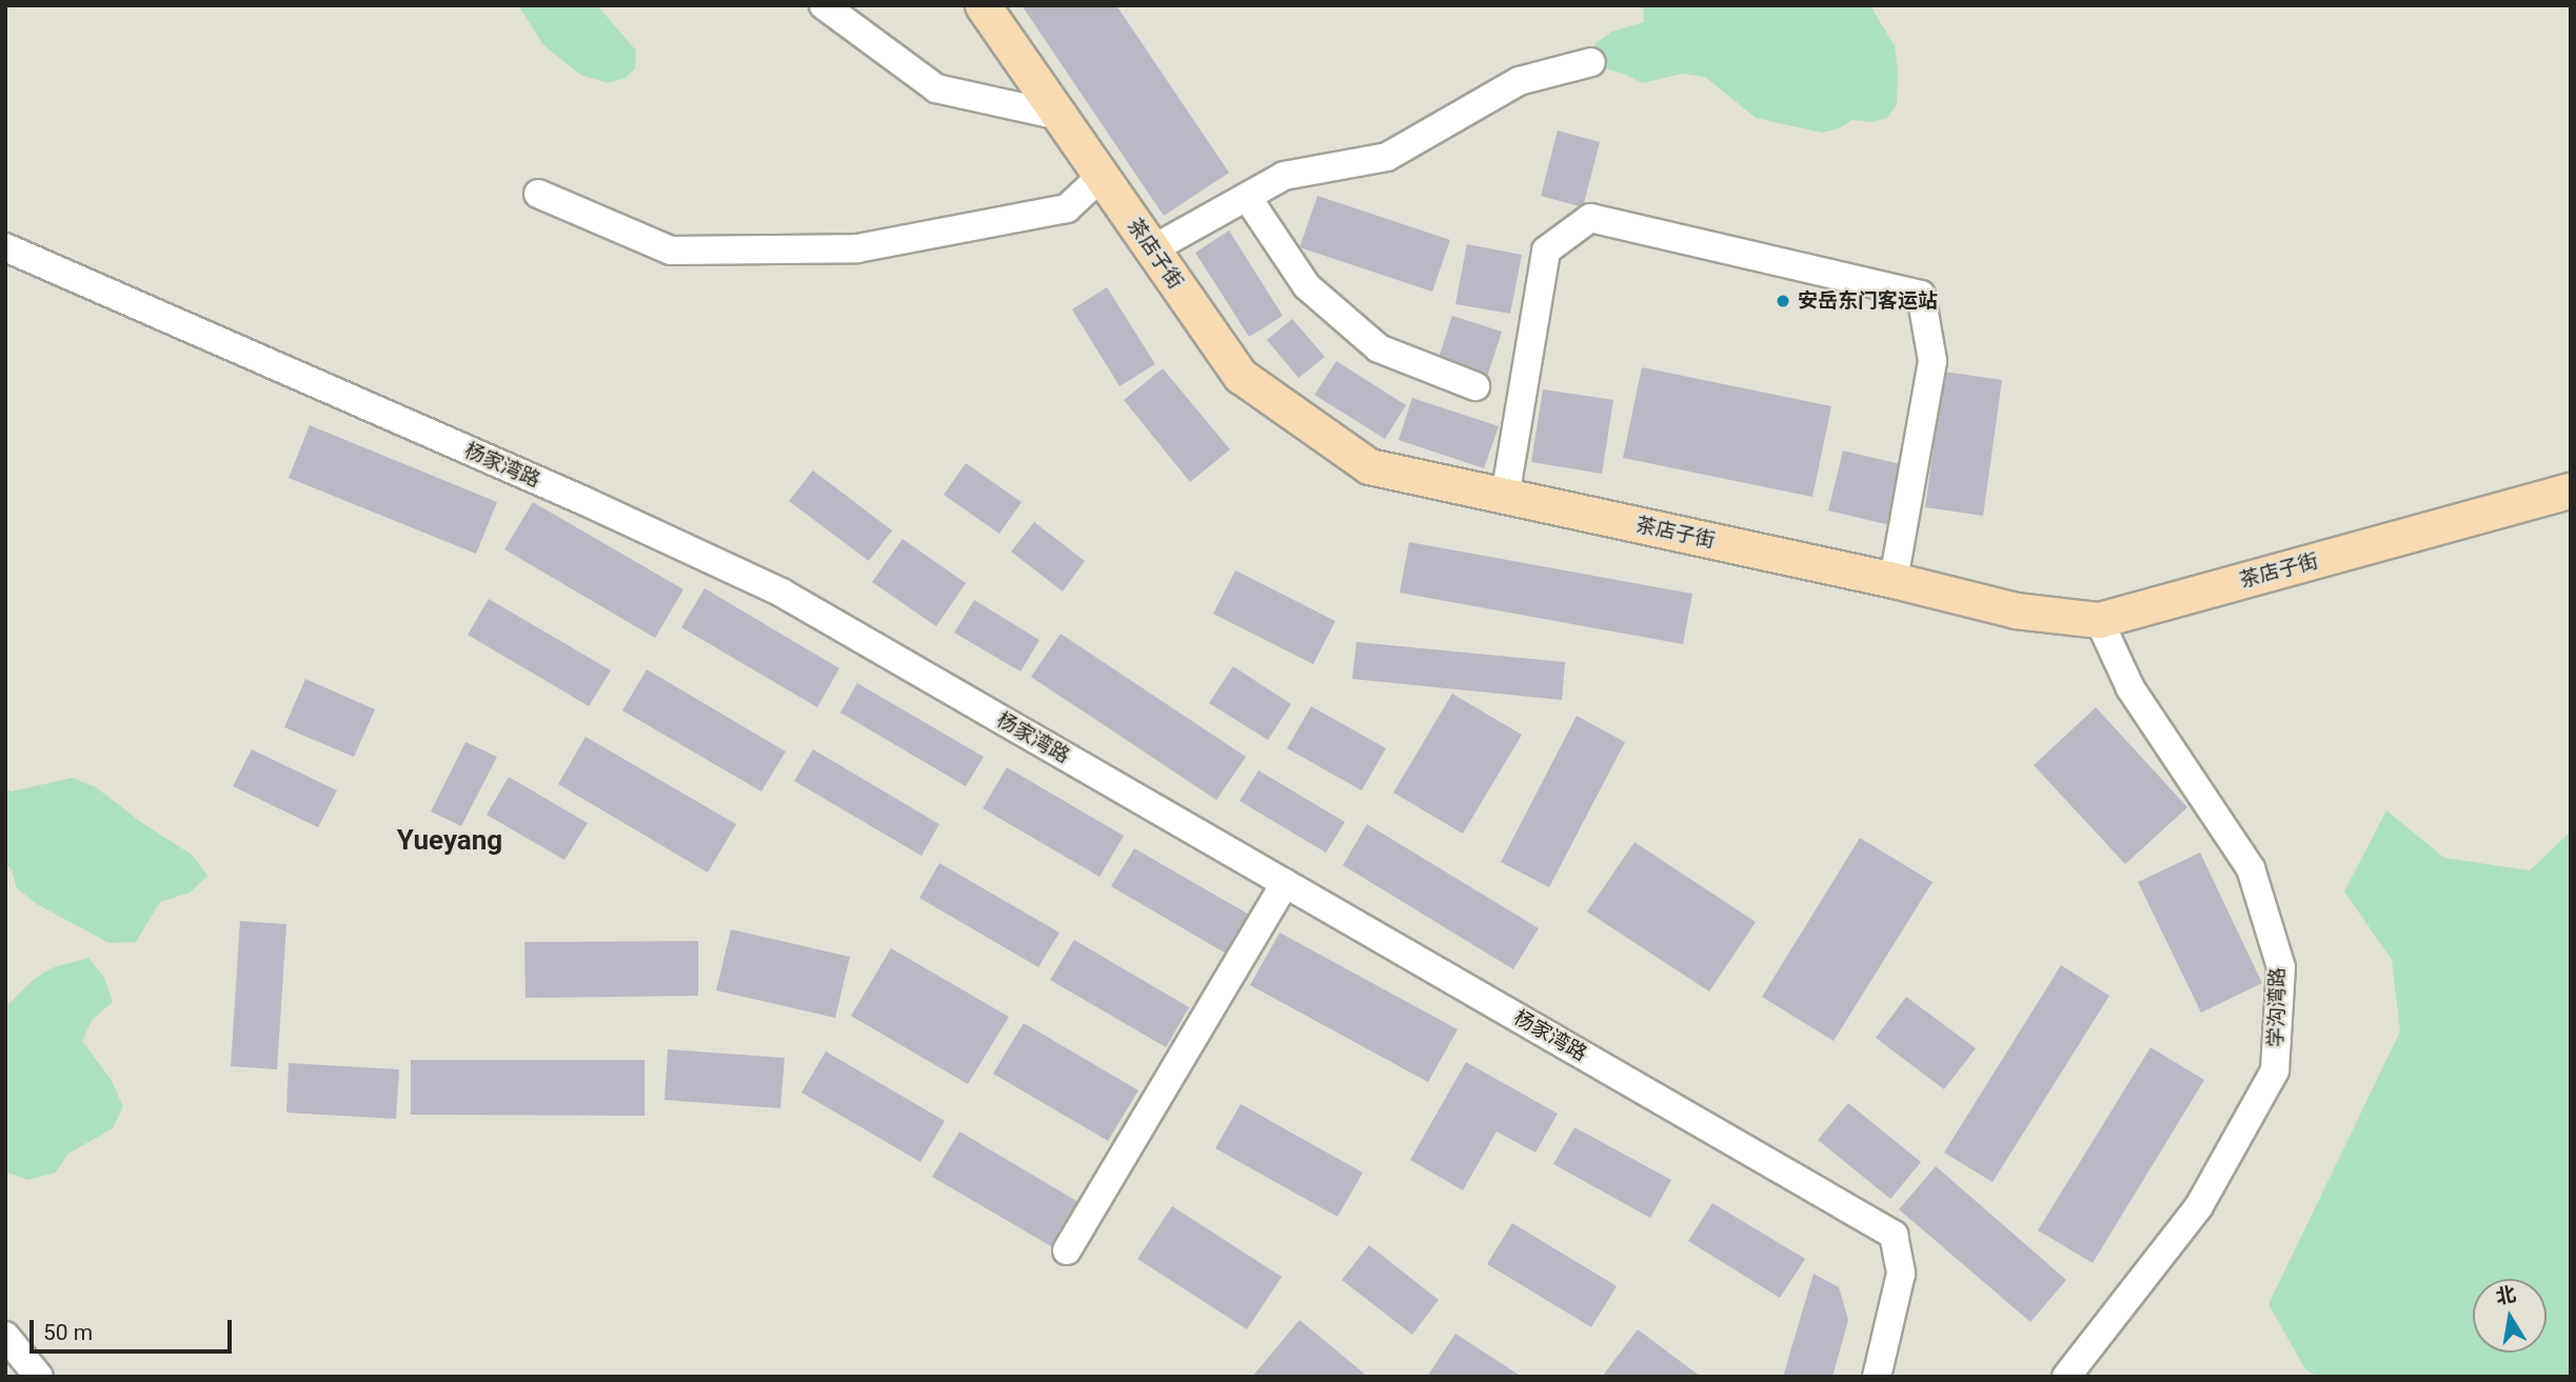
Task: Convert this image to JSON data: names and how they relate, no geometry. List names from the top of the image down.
{
  "streets": {
    "main road": ["茶店子街"],
    "street": ["杨家湾路", "学沟湾路"]
  },
  "crossings": [
    ["茶店子街", "学沟湾路"]
  ],
  "districts": ["Yueyang"],
  "places": ["安岳东门客运站"],
  "scale_bar": "50 m",
  "north": "top"
}
